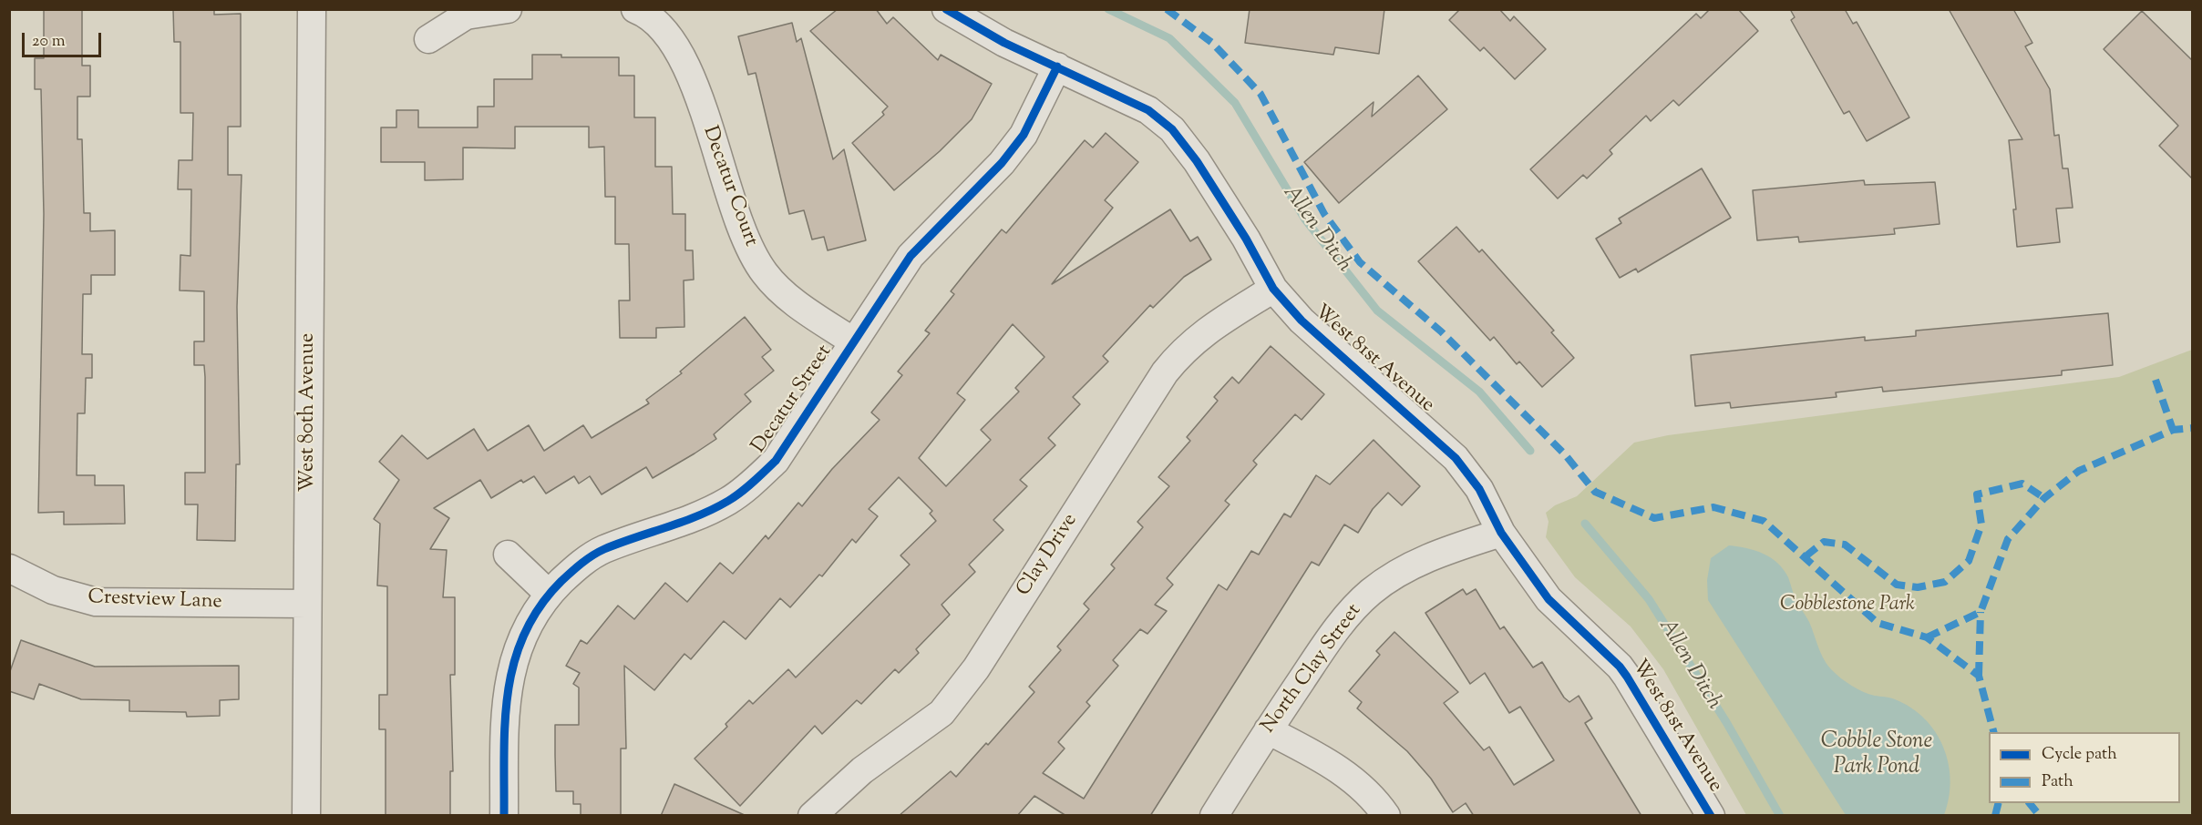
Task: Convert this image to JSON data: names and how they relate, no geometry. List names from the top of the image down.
{
  "streets": {
    "street": [
      "Decatur Court",
      "West 81st Avenue",
      "Decatur Street",
      "West 80th Avenue",
      "Clay Drive",
      "Crestview Lane",
      "North Clay Street"
    ]
  },
  "crossings": [
    ["Decatur Court", "Decatur Street"],
    ["West 81st Avenue", "Decatur Street"],
    ["West 81st Avenue", "Clay Drive"],
    ["West 81st Avenue", "North Clay Street"],
    ["West 80th Avenue", "Crestview Lane"]
  ],
  "water": ["Allen Ditch", "Cobble Stone Park Pond"],
  "parks": ["Cobblestone Park"],
  "legend": ["Cycle path", "Path"],
  "scale_bar": "20 m"
}
